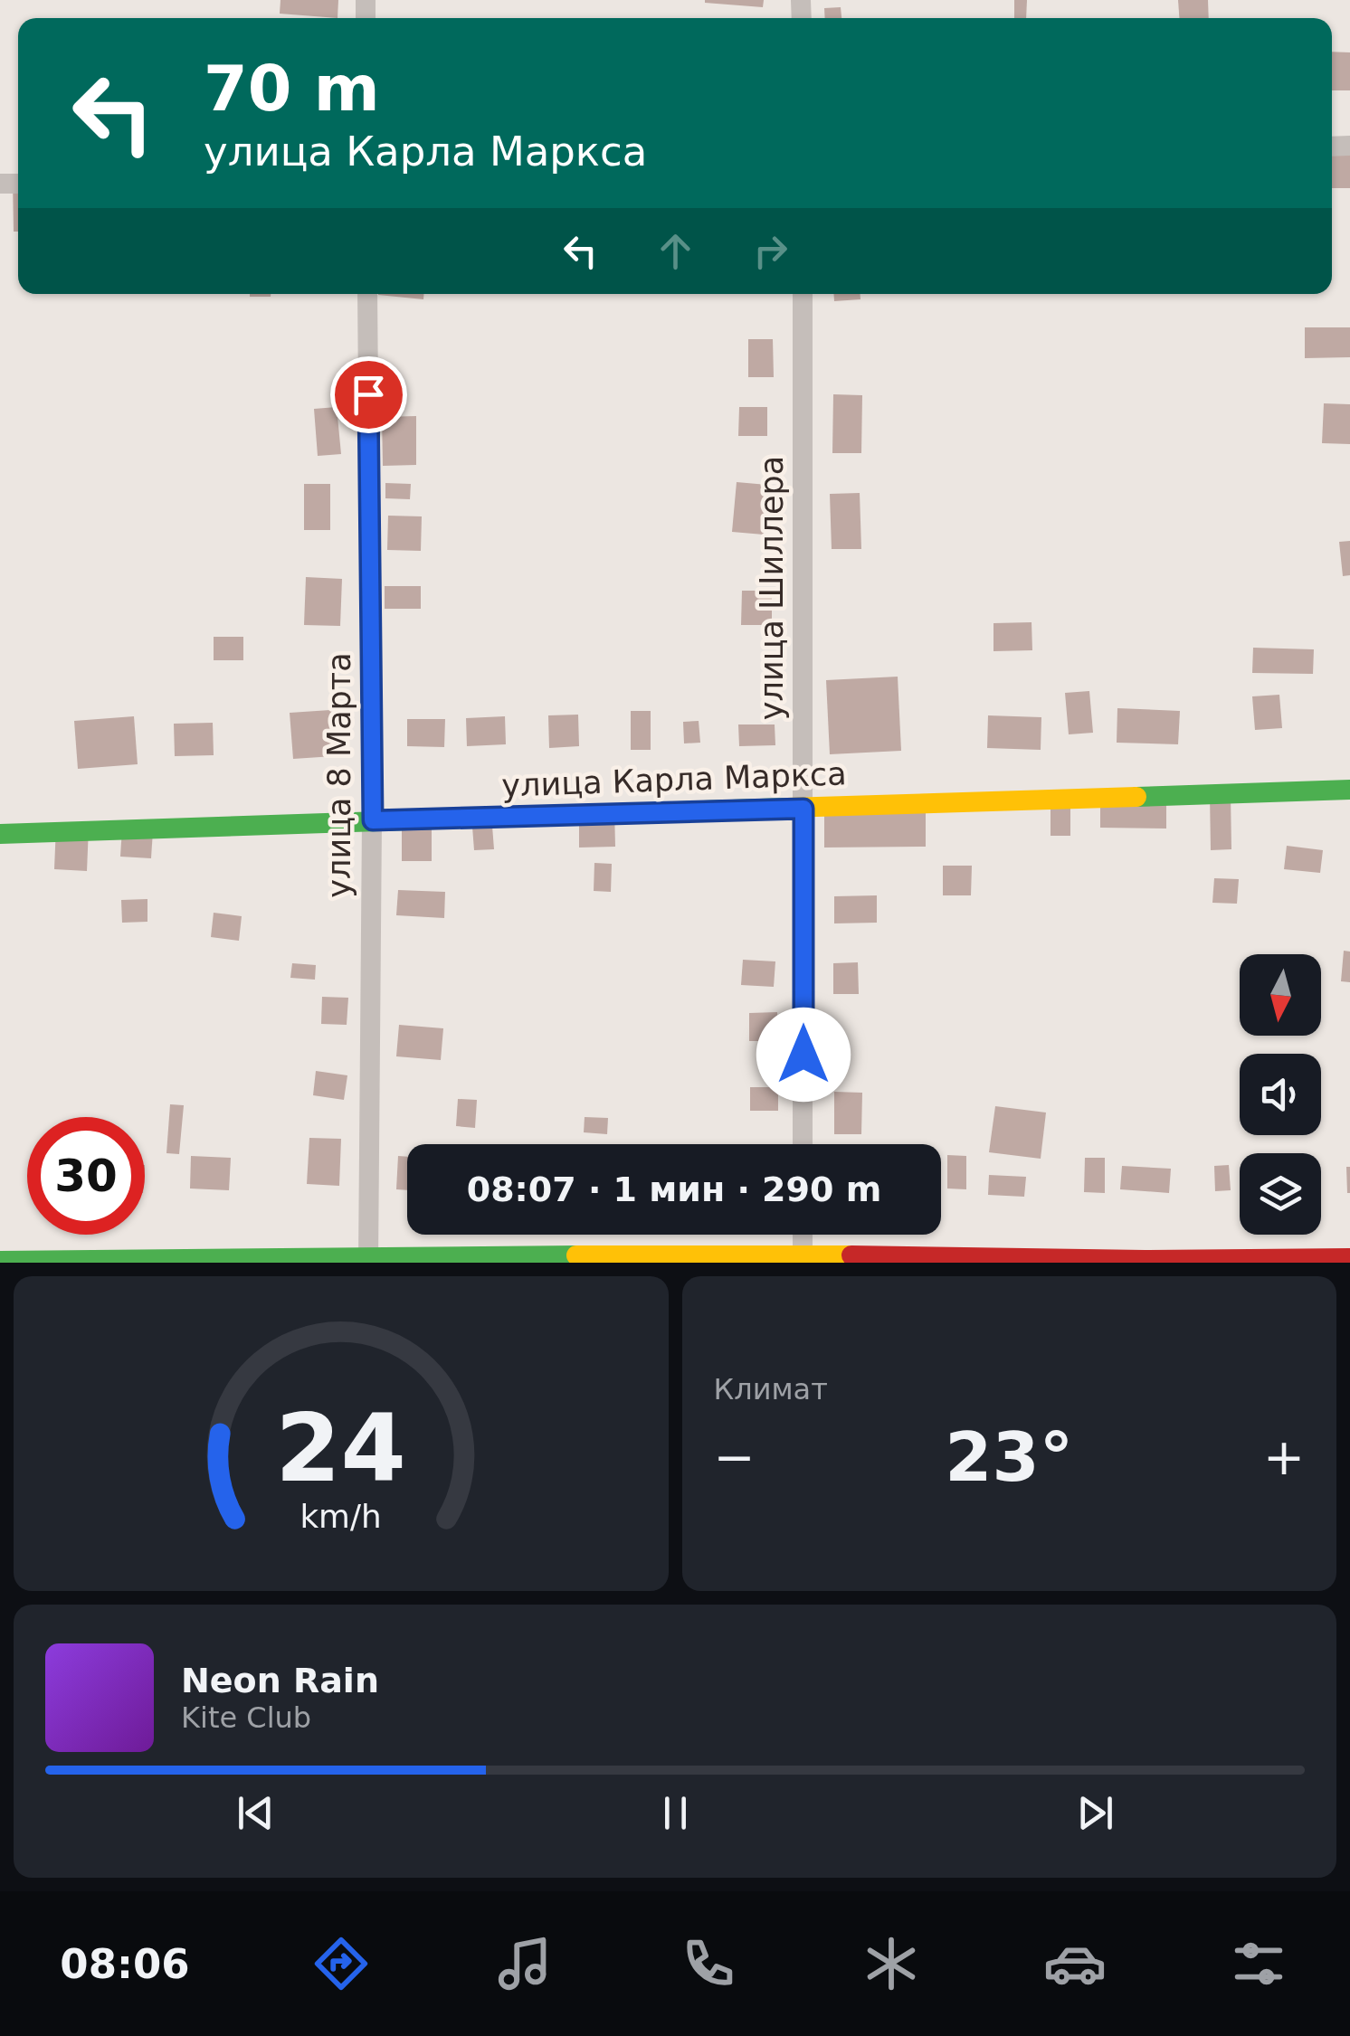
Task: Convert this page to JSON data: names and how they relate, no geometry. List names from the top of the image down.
{
  "streets": {
    "street": ["улица Шиллера", "улица 8 Марта", "улица Карла Маркса"]
  },
  "crossings": [
    ["улица Шиллера", "улица Карла Маркса"],
    ["улица 8 Марта", "улица Карла Маркса"]
  ],
  "north": "bottom",
  "page": {
    "turn": ["70 m", "улица Карла Маркса"],
    "limit": "30",
    "trip": "08:07 · 1 мин · 290 m",
    "tile": "Климат",
    "heat": ["−", "23°", "+"],
    "song": ["Neon Rain", "Kite Club"],
    "tabs": "08:06",
    "gauge": ["24", "km/h"]
  }
}
